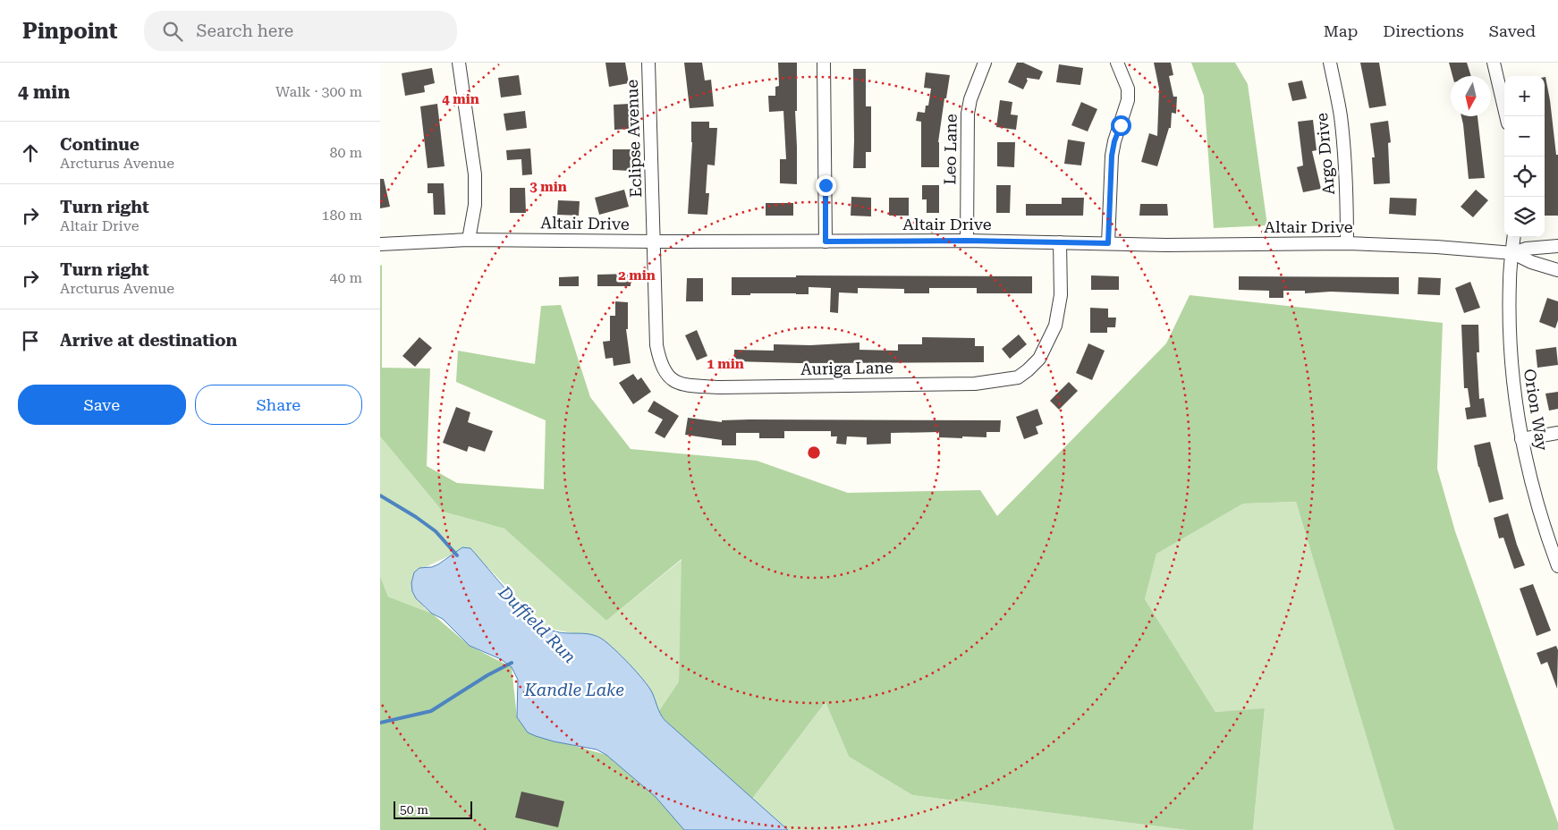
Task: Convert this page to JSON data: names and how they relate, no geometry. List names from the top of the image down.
{
  "streets": {
    "street": [
      "Eclipse Avenue",
      "Leo Lane",
      "Argo Drive",
      "Altair Drive",
      "Auriga Lane",
      "Orion Way"
    ]
  },
  "crossings": [
    ["Eclipse Avenue", "Altair Drive"],
    ["Eclipse Avenue", "Auriga Lane"],
    ["Leo Lane", "Altair Drive"],
    ["Argo Drive", "Altair Drive"],
    ["Altair Drive", "Auriga Lane"],
    ["Altair Drive", "Orion Way"]
  ],
  "water": ["Duffield Run", "Kandle Lake"],
  "scale_bar": "50 m",
  "north": "bottom",
  "page": {
    "header": "Pinpoint",
    "search": "Search here",
    "nav": ["Map", "Directions", "Saved"],
    "heading": ["4 min", "Walk · 300 m"],
    "map_buttons": ["+", "−"],
    "list": [
      ["Continue", "Arcturus Avenue", "80 m"],
      ["Turn right", "Altair Drive", "180 m"],
      ["Turn right", "Arcturus Avenue", "40 m"],
      "Arrive at destination"
    ],
    "buttons": ["Save", "Share"],
    "scale": "50 m"
  },
  "rings": [
    "4 min",
    "3 min",
    "2 min",
    "1 min"
  ]
}
